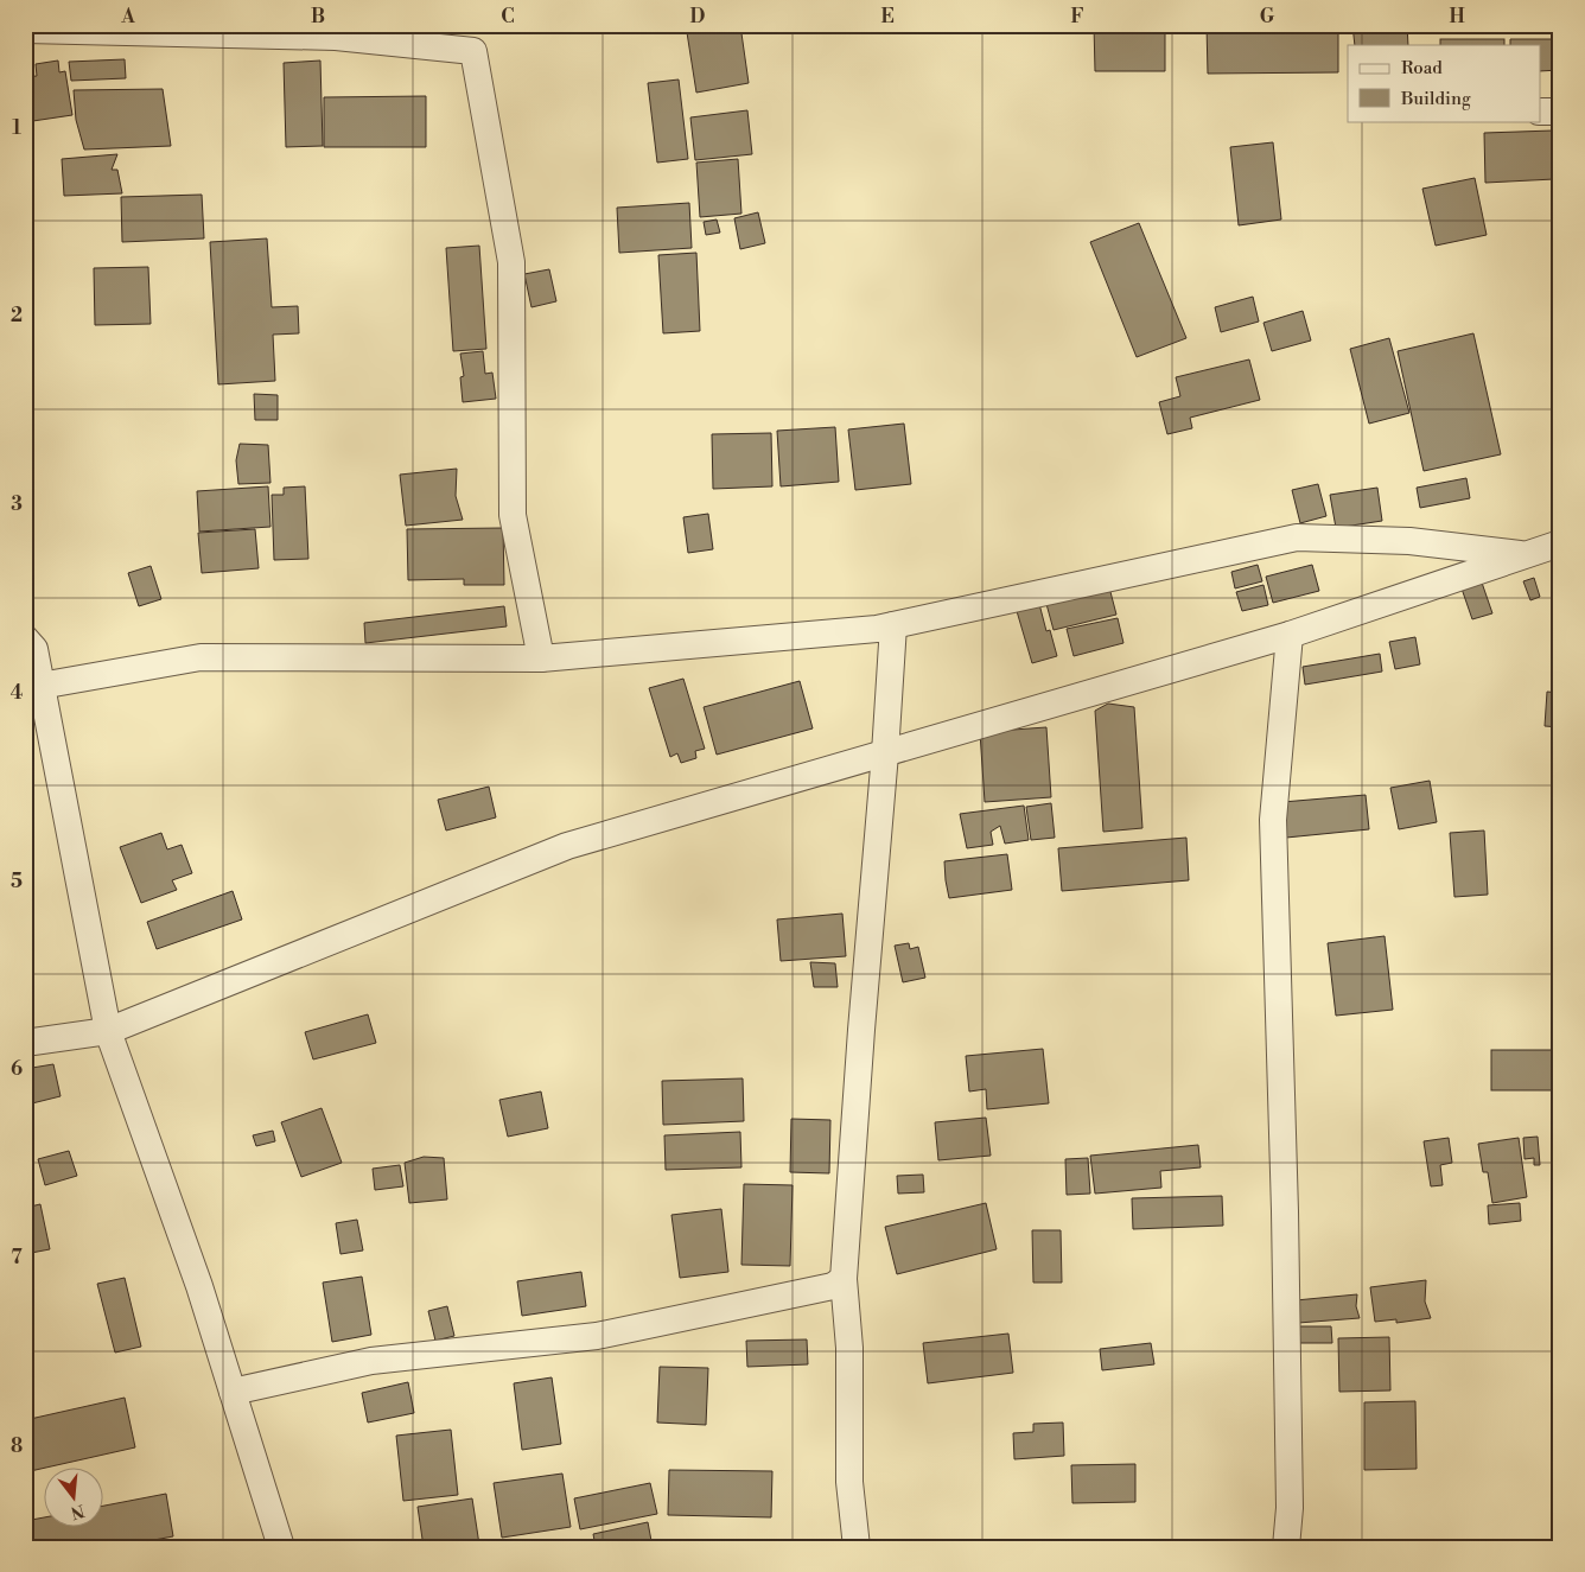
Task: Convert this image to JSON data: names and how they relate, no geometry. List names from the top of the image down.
{
  "legend": ["Road", "Building"],
  "north": "bottom",
  "grid": {
    "columns": [
      "A",
      "B",
      "C",
      "D",
      "E",
      "F",
      "G",
      "H"
    ],
    "rows": [
      "1",
      "2",
      "3",
      "4",
      "5",
      "6",
      "7",
      "8"
    ]
  }
}
